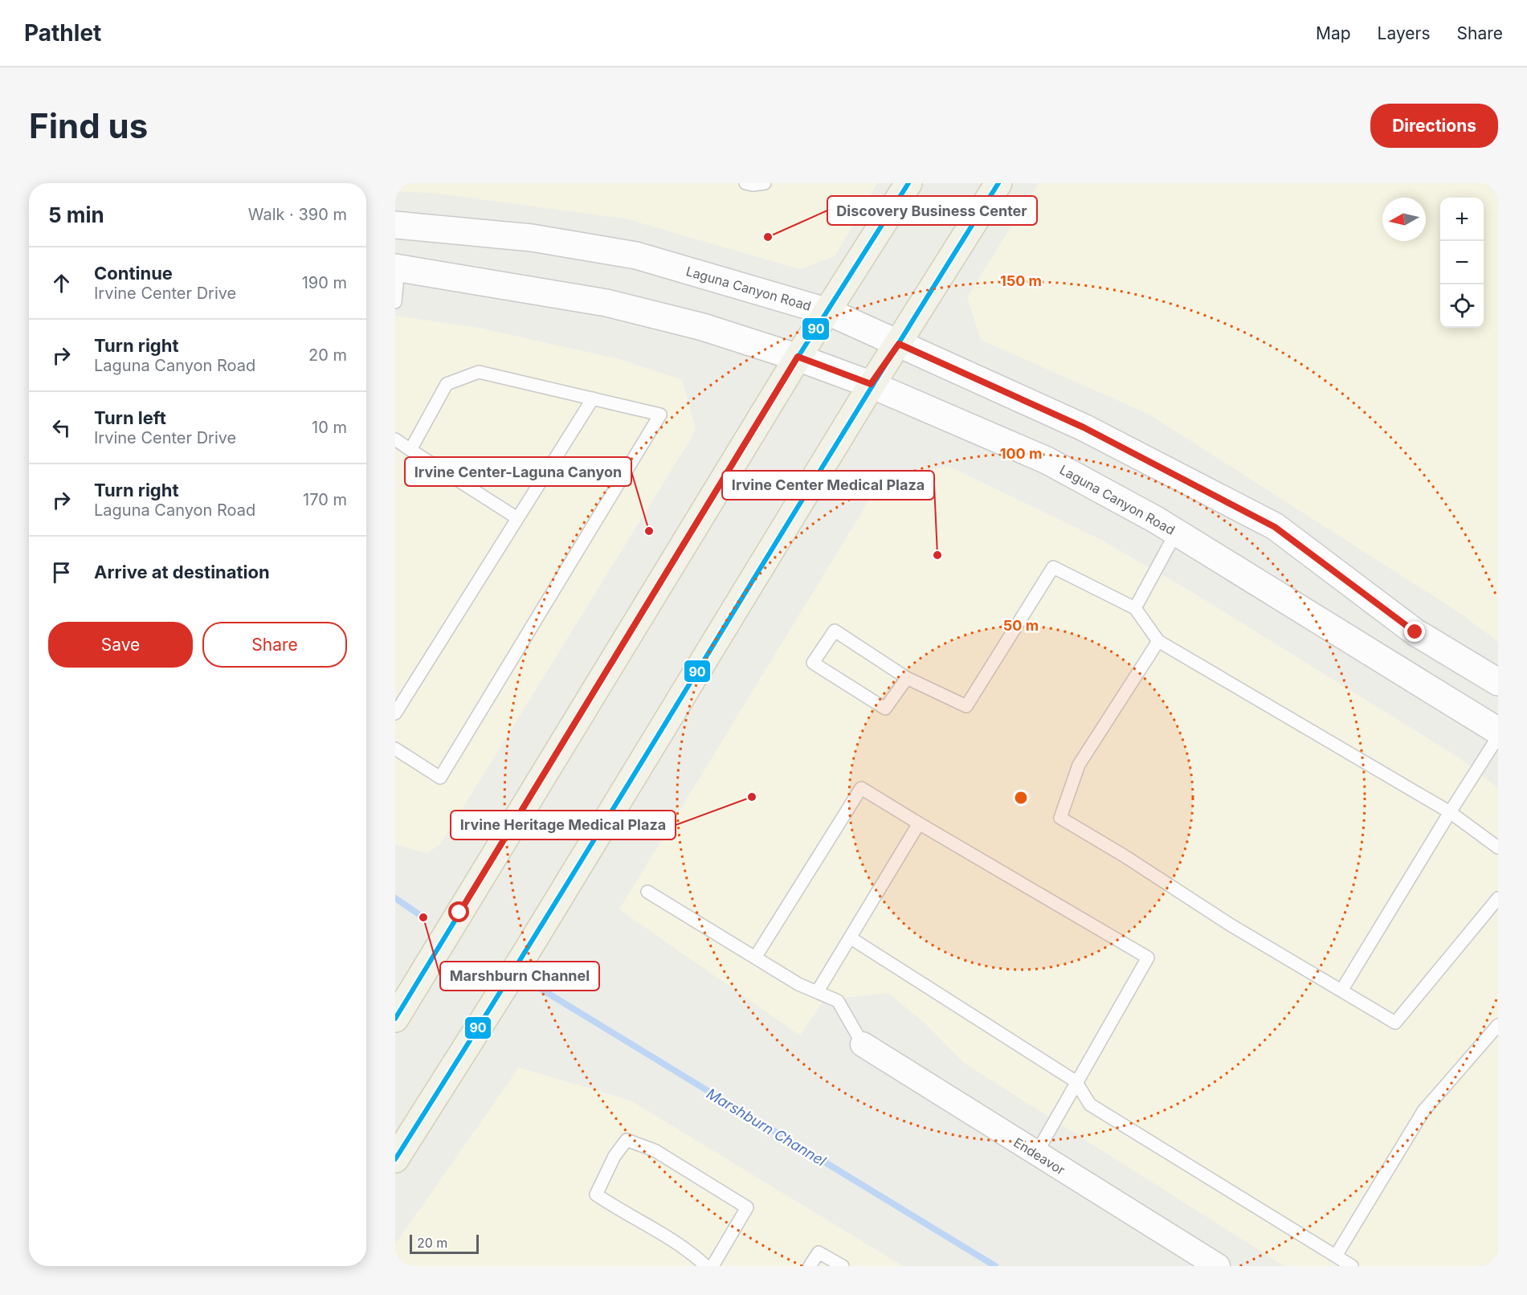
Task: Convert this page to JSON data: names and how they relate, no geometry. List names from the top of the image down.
{
  "streets": {
    "main road": ["Laguna Canyon Road"],
    "street": ["Endeavor"]
  },
  "water": ["Marshburn Channel"],
  "places": [
    "Discovery Business Center",
    "Irvine Center-Laguna Canyon",
    "Irvine Center Medical Plaza",
    "Irvine Heritage Medical Plaza",
    "Marshburn Channel"
  ],
  "lines": ["transit line 90"],
  "scale_bar": "20 m",
  "north": "left",
  "page": {
    "header": "Pathlet",
    "nav": ["Map", "Layers", "Share"],
    "buttons": [
      "Directions",
      ["Save", "Share"]
    ],
    "title": "Find us",
    "heading": ["5 min", "Walk · 390 m"],
    "map_buttons": ["+", "−"],
    "list": [
      ["Continue", "Irvine Center Drive", "190 m"],
      ["Turn right", "Laguna Canyon Road", "20 m"],
      ["Turn left", "Irvine Center Drive", "10 m"],
      ["Turn right", "Laguna Canyon Road", "170 m"],
      "Arrive at destination"
    ],
    "scale": "20 m"
  },
  "rings": ["150 m", "100 m", "50 m"]
}
